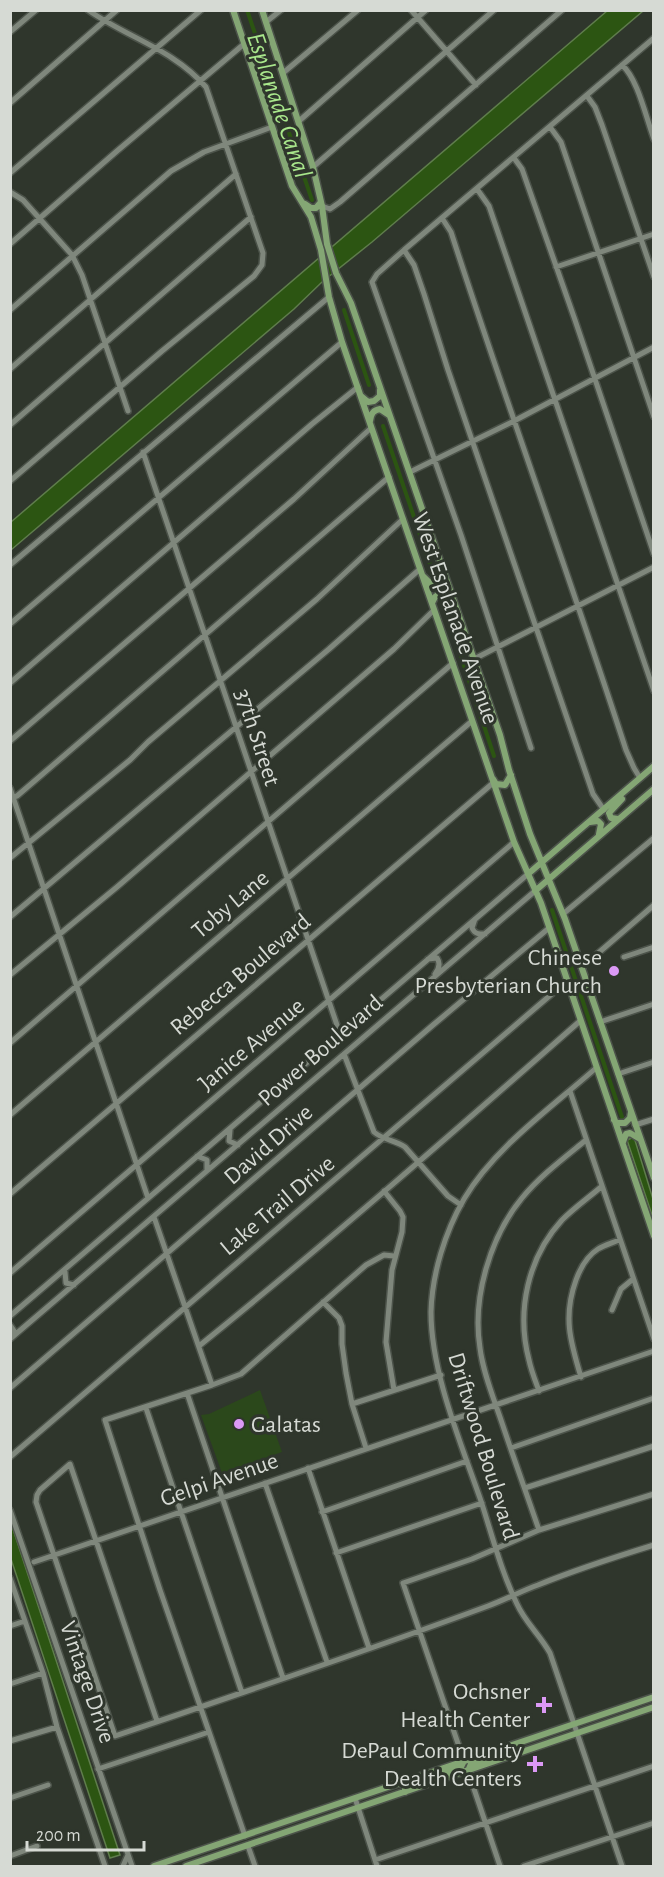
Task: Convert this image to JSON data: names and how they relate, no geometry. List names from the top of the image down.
{
  "streets": {
    "main road": ["West Esplanade Avenue", "Power Boulevard"],
    "street": [
      "37th Street",
      "Toby Lane",
      "Rebecca Boulevard",
      "Janice Avenue",
      "David Drive",
      "Lake Trail Drive",
      "Driftwood Boulevard",
      "Gelpi Avenue",
      "Vintage Drive"
    ]
  },
  "crossings": [
    ["West Esplanade Avenue", "Toby Lane"],
    ["West Esplanade Avenue", "Rebecca Boulevard"],
    ["West Esplanade Avenue", "Janice Avenue"],
    ["West Esplanade Avenue", "Power Boulevard"],
    ["West Esplanade Avenue", "David Drive"],
    ["West Esplanade Avenue", "Lake Trail Drive"],
    ["West Esplanade Avenue", "Driftwood Boulevard"],
    ["37th Street", "Toby Lane"],
    ["37th Street", "Rebecca Boulevard"],
    ["37th Street", "Janice Avenue"],
    ["37th Street", "Power Boulevard"],
    ["Driftwood Boulevard", "Gelpi Avenue"]
  ],
  "water": ["Esplanade Canal"],
  "places": {
    "other": ["Chinese Presbyterian Church", "Galatas"],
    "health": ["Ochsner Health Center", "DePaul Community Dealth Centers"]
  },
  "scale_bar": "200 m"
}
